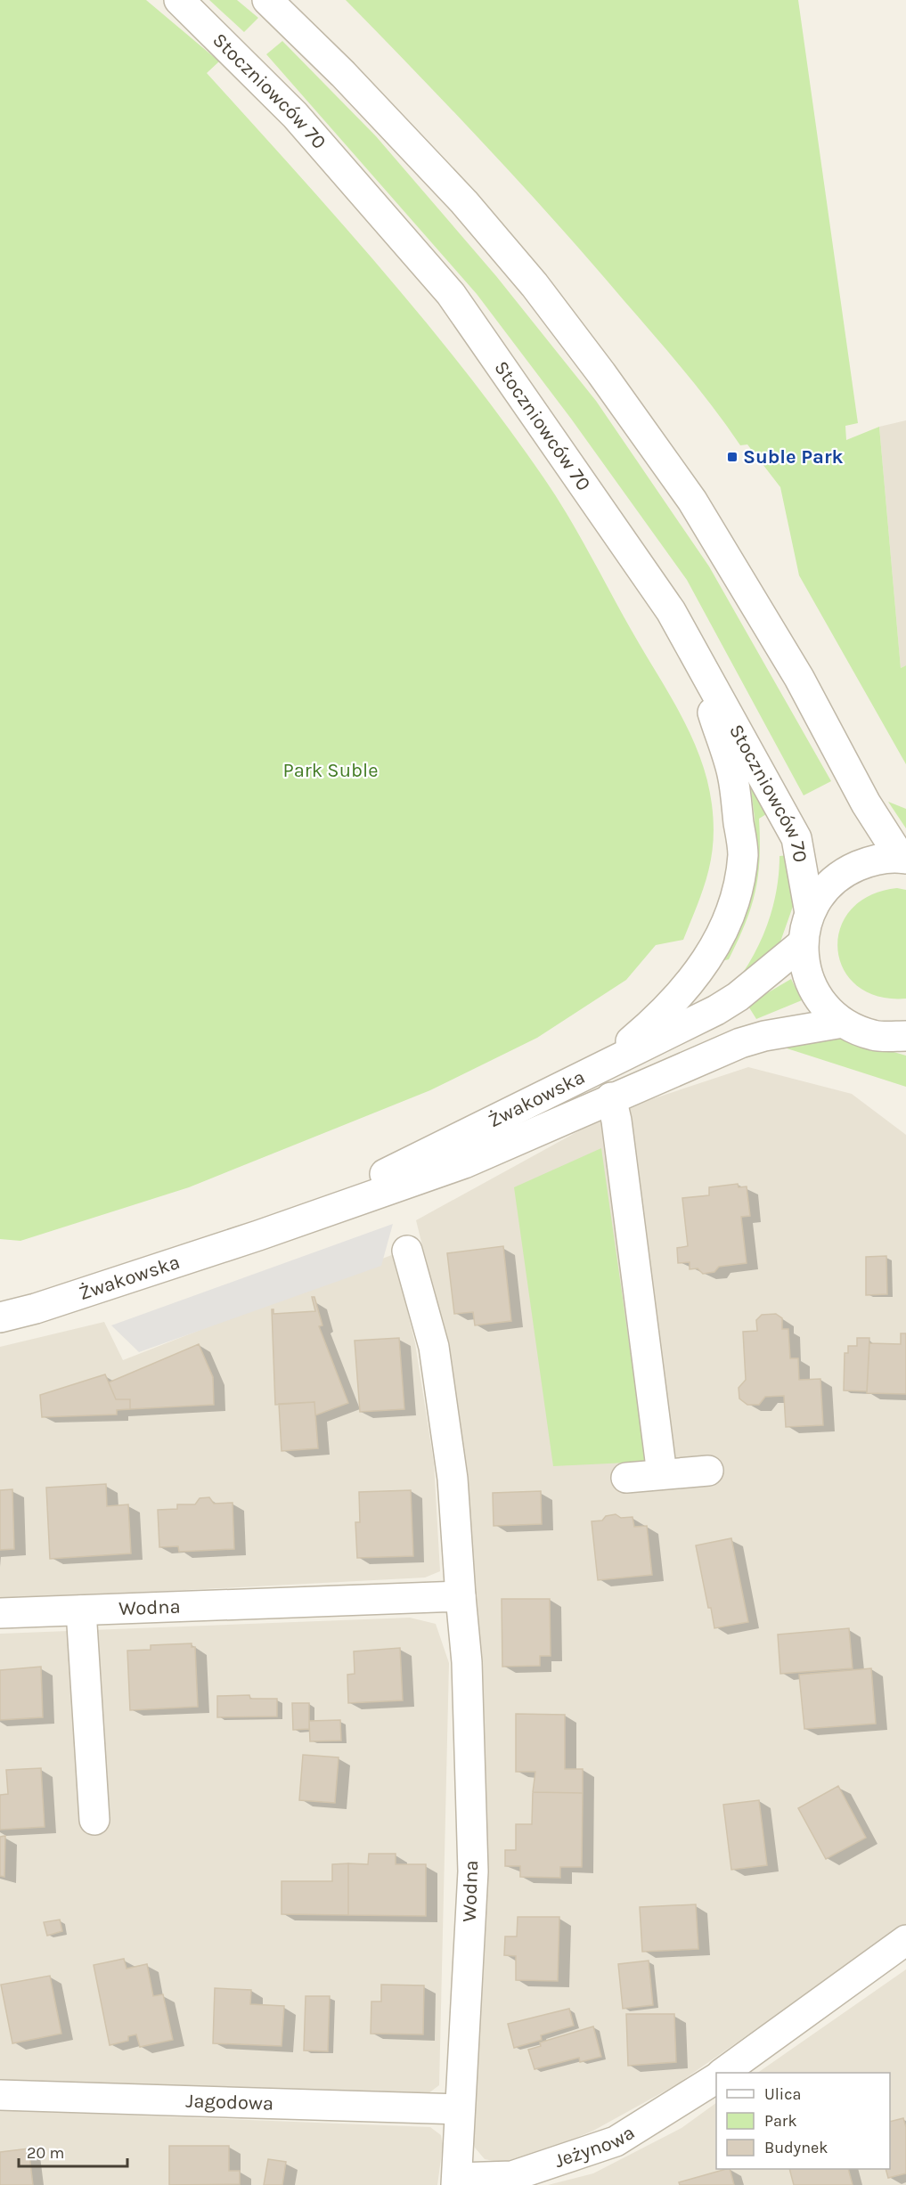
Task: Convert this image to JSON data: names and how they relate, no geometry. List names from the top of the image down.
{
  "streets": {
    "street": [
      "Stoczniowców 70",
      "Żwakowska",
      "Wodna",
      "Jagodowa",
      "Jeżynowa"
    ]
  },
  "crossings": [
    ["Wodna", "Jagodowa"],
    ["Wodna", "Jeżynowa"]
  ],
  "parks": ["Park Suble"],
  "places": {
    "transit": ["Suble Park"]
  },
  "legend": ["Ulica", "Park", "Budynek"],
  "scale_bar": "20 m"
}
